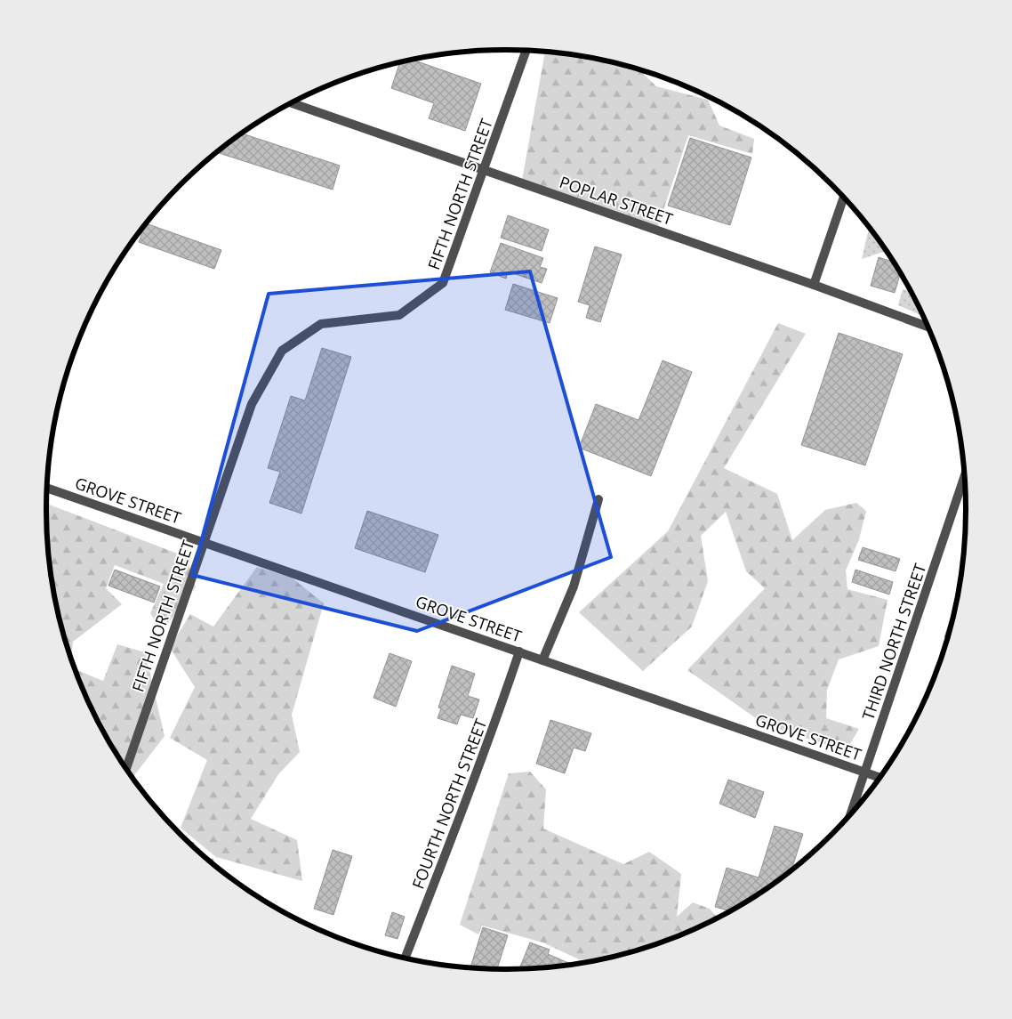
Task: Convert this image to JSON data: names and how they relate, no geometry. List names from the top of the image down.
{
  "streets": {
    "street": [
      "FIFTH NORTH STREET",
      "POPLAR STREET",
      "GROVE STREET",
      "THIRD NORTH STREET",
      "FOURTH NORTH STREET"
    ]
  },
  "crossings": [
    ["FIFTH NORTH STREET", "POPLAR STREET"],
    ["FIFTH NORTH STREET", "GROVE STREET"],
    ["GROVE STREET", "THIRD NORTH STREET"],
    ["GROVE STREET", "FOURTH NORTH STREET"]
  ]
}
